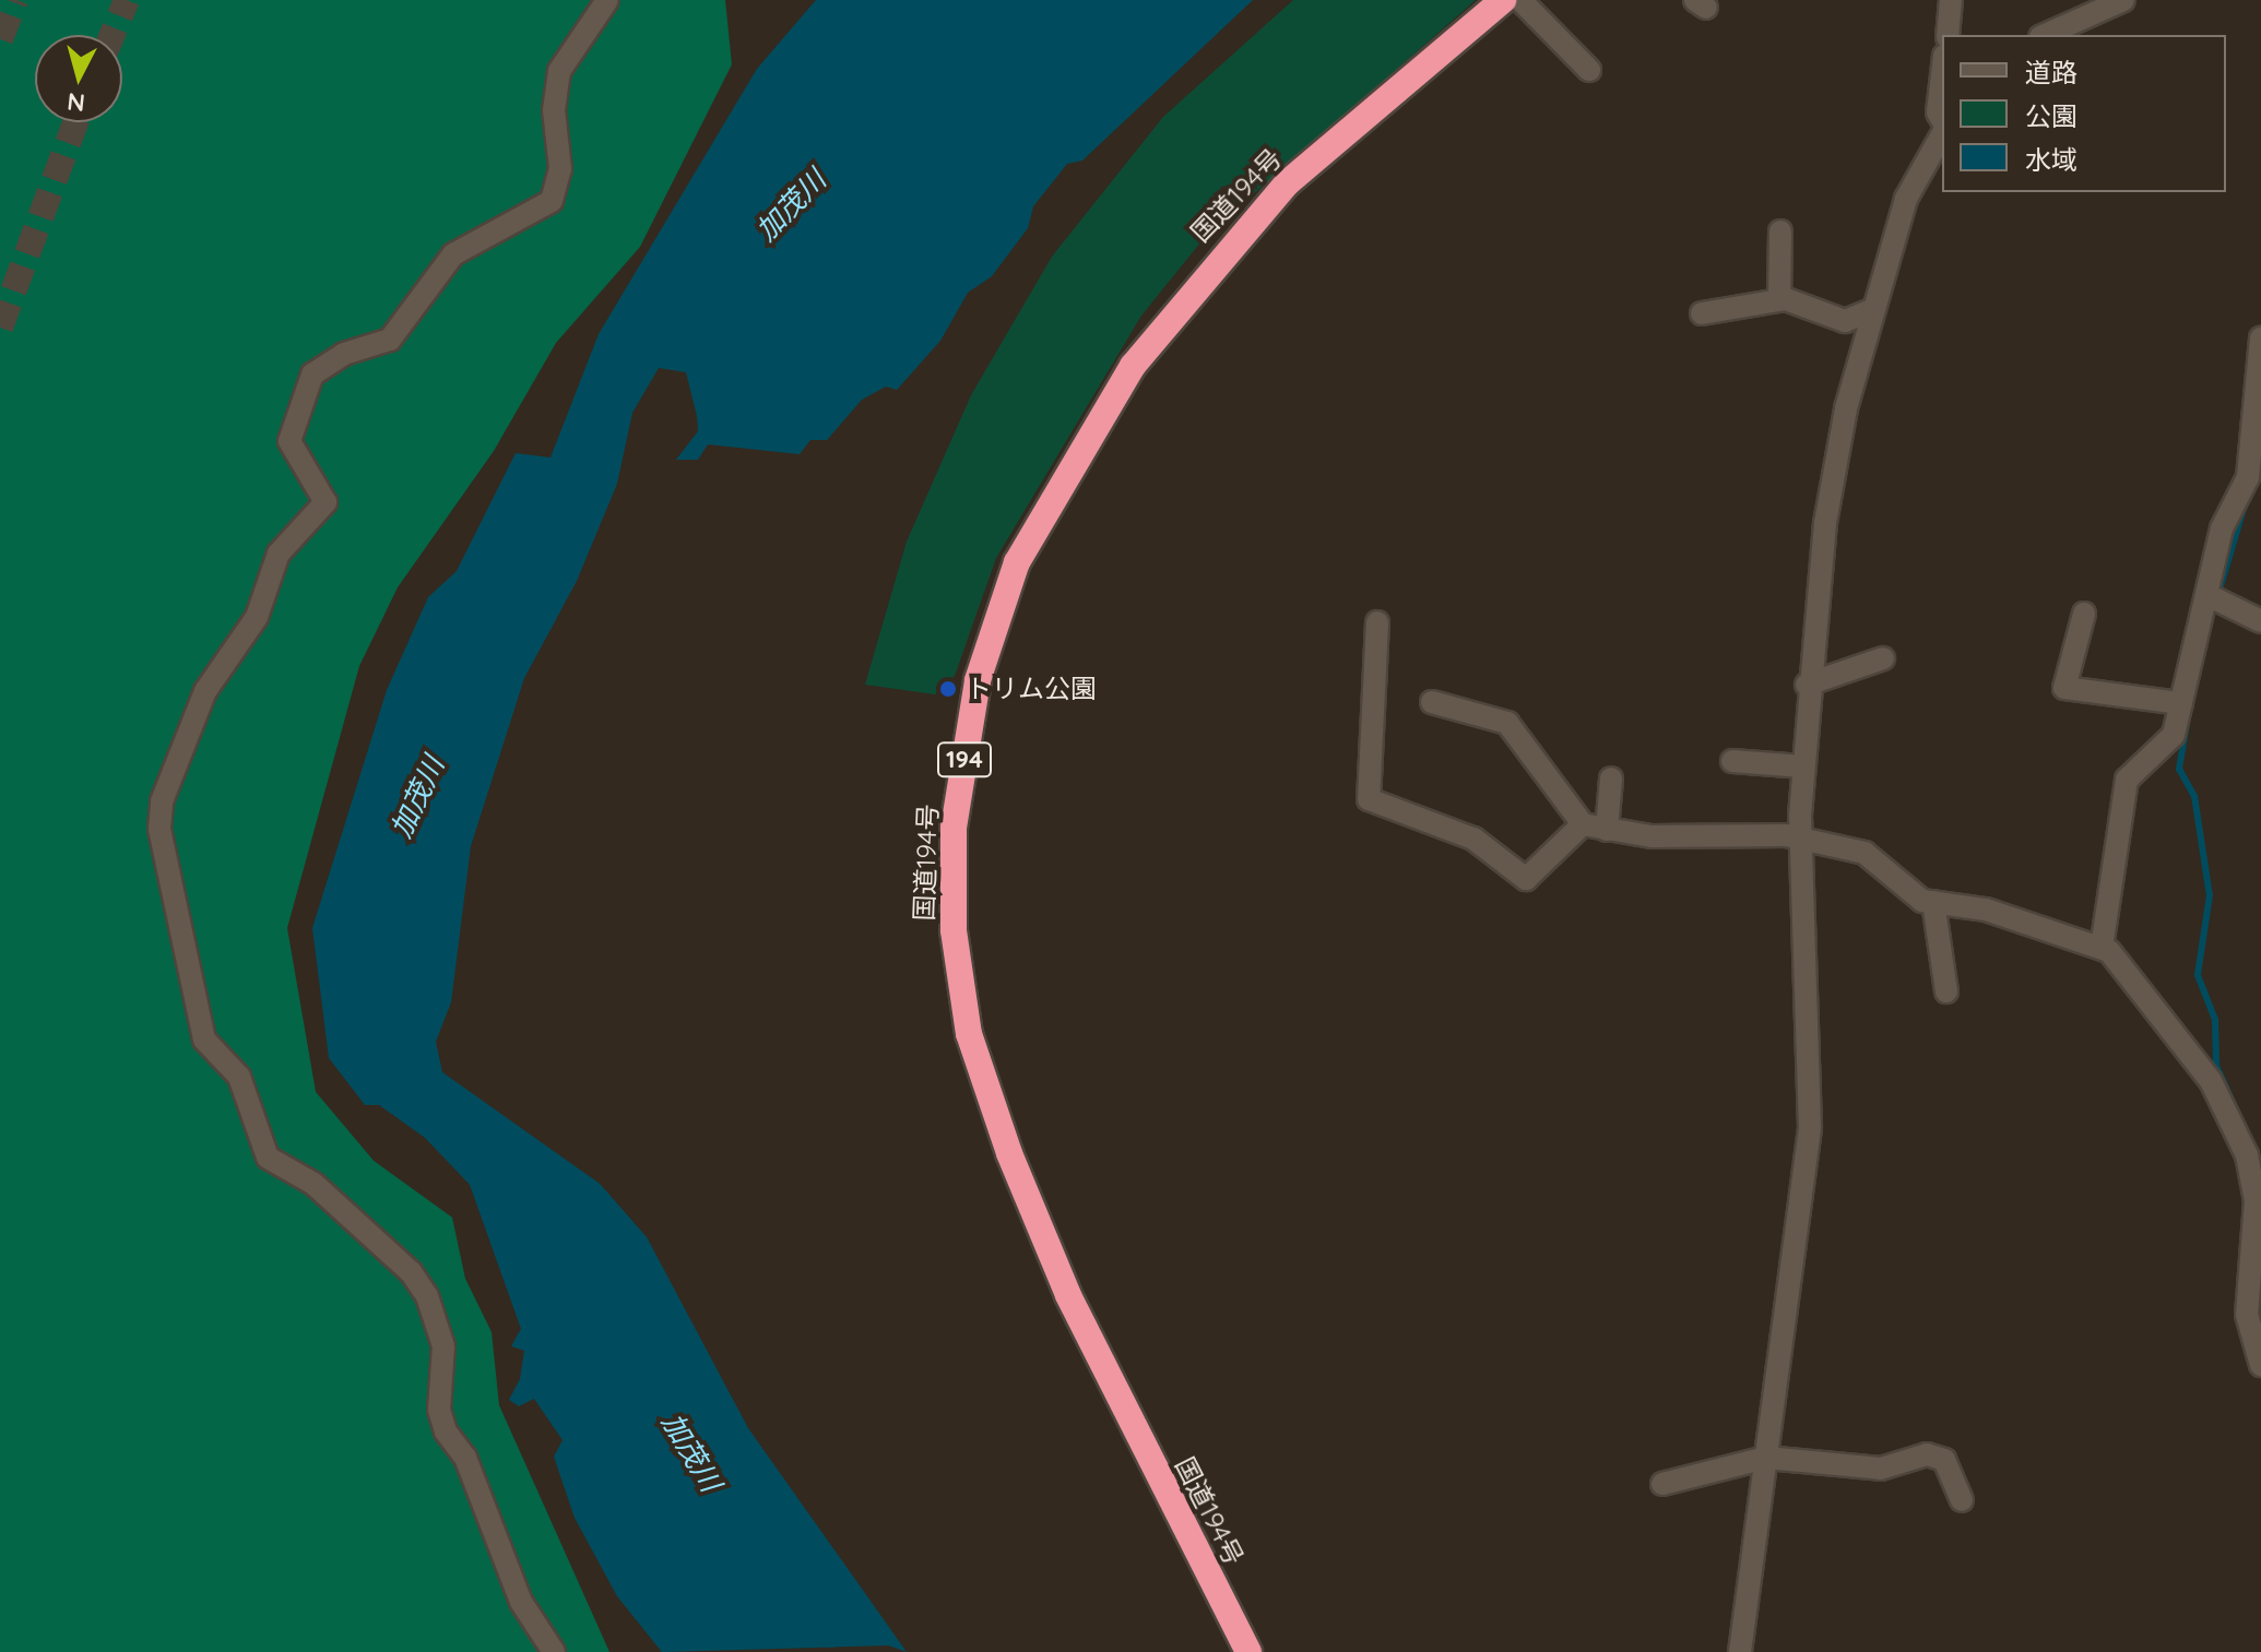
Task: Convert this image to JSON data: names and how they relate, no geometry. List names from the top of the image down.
{
  "streets": {
    "highway": ["国道194号", "194"]
  },
  "water": ["加茂川"],
  "places": ["トリム公園"],
  "legend": ["道路", "公園", "水域"],
  "north": "bottom"
}
